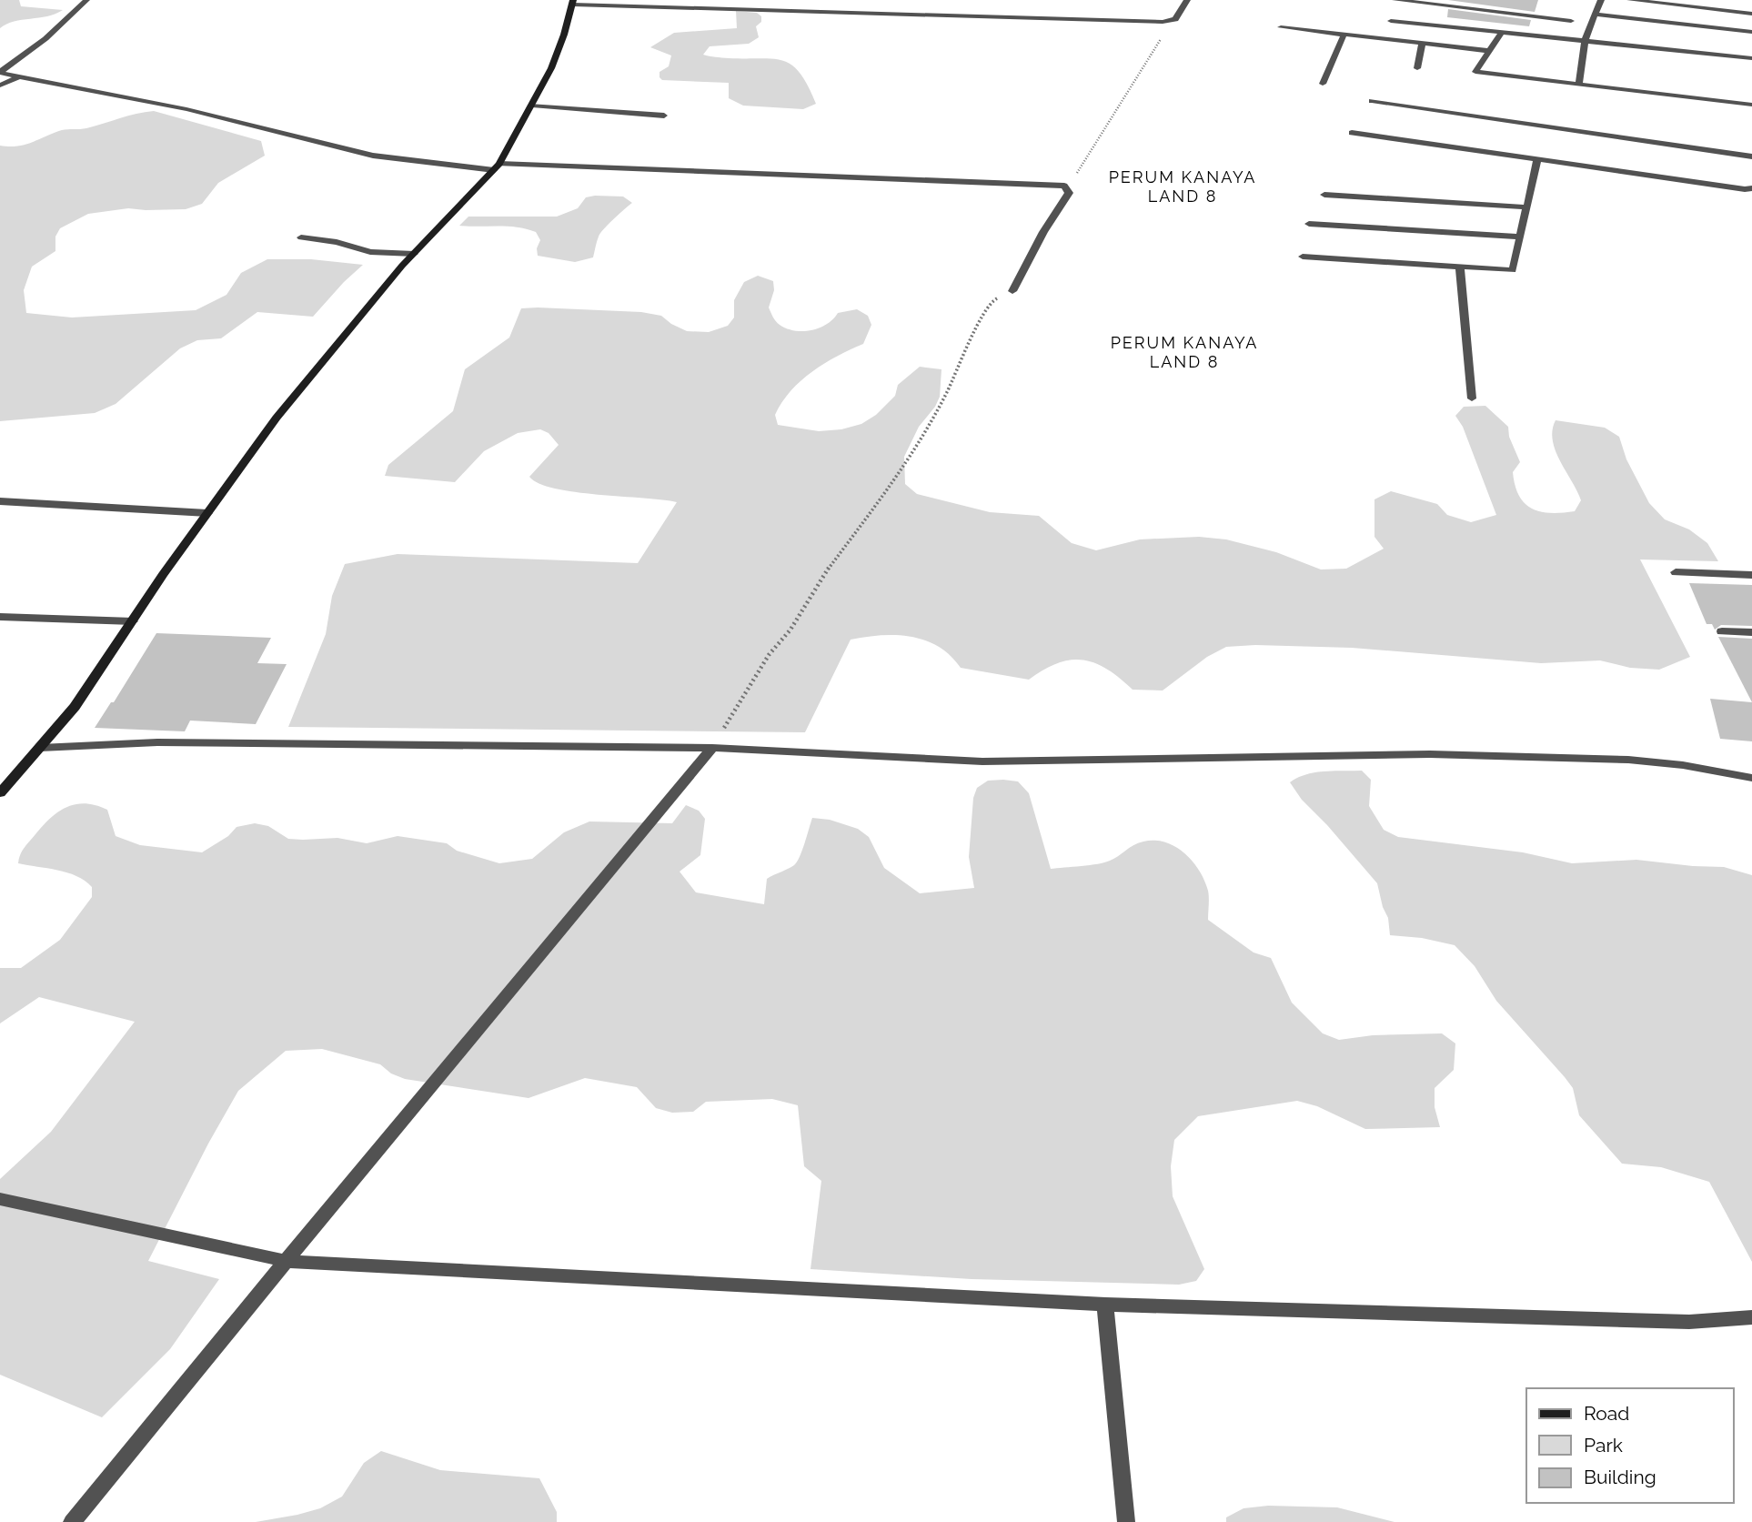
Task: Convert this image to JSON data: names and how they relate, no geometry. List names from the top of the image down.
{
  "districts": ["PERUM KANAYA LAND 8", "PERUM KANAYA LAND 8"],
  "legend": ["Road", "Park", "Building"]
}
